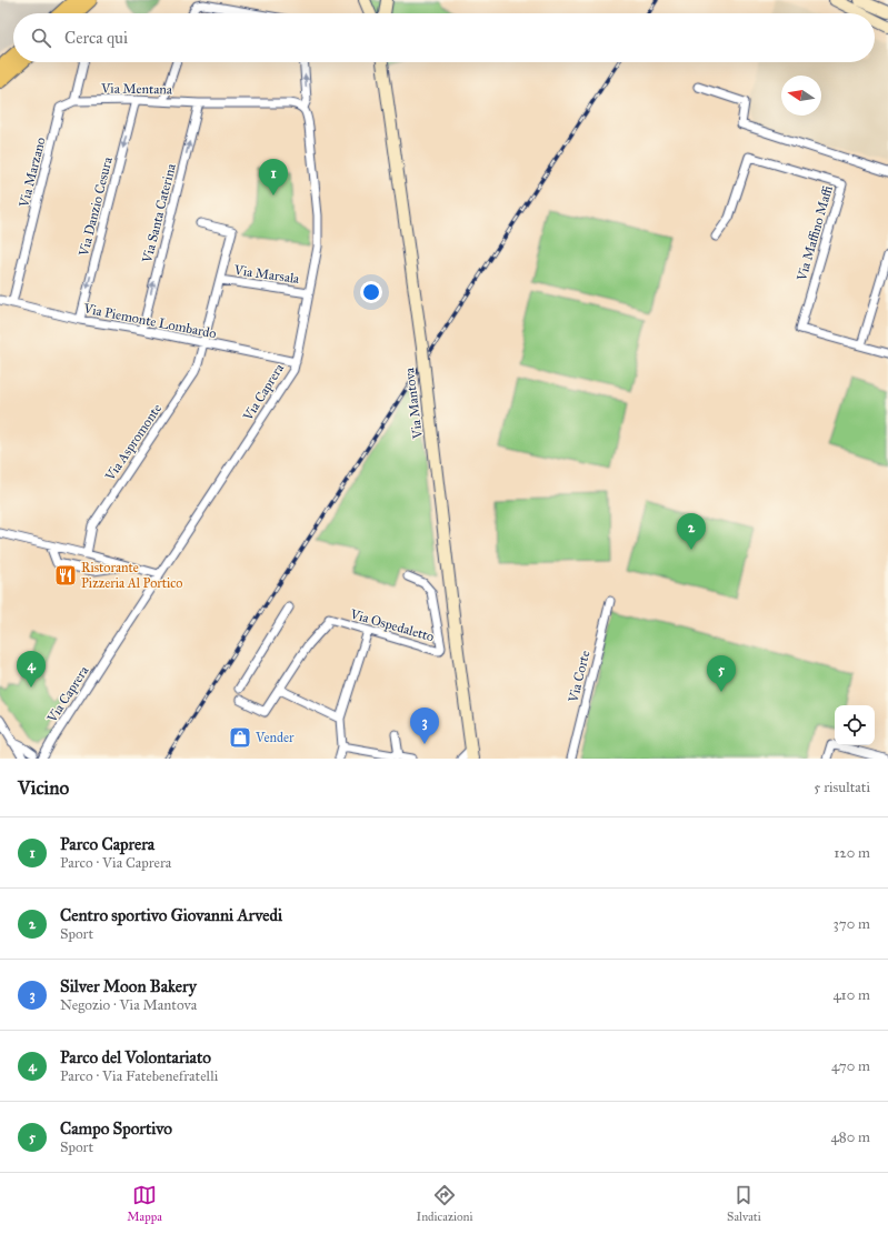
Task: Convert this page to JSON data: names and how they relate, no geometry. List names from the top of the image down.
{
  "streets": {
    "main road": ["Via Mantova"],
    "street": [
      "Via Mentana",
      "Via Marzano",
      "Via Danzio Cesura",
      "Via Santa Caterina",
      "Via Maffino Maffi",
      "Via Marsala",
      "Via Piemonte Lombardo",
      "Via Caprera",
      "Via Aspromonte",
      "Via Ospedaletto",
      "Via Corte"
    ]
  },
  "crossings": [
    ["Via Mentana", "Via Marzano"],
    ["Via Mentana", "Via Danzio Cesura"],
    ["Via Mentana", "Via Santa Caterina"],
    ["Via Marzano", "Via Piemonte Lombardo"],
    ["Via Danzio Cesura", "Via Piemonte Lombardo"],
    ["Via Santa Caterina", "Via Piemonte Lombardo"],
    ["Via Marsala", "Via Caprera"],
    ["Via Marsala", "Via Aspromonte"],
    ["Via Piemonte Lombardo", "Via Caprera"],
    ["Via Piemonte Lombardo", "Via Aspromonte"]
  ],
  "one_way": ["Via Danzio Cesura", "Via Santa Caterina"],
  "places": {
    "restaurant": ["Ristorante Pizzeria Al Portico"],
    "shop": ["Vender"]
  },
  "north": "left",
  "page": {
    "search": "Cerca qui",
    "pins": [
      "1",
      "2",
      "4",
      "5",
      "3"
    ],
    "heading": ["Vicino", "5 risultati"],
    "list": [
      {
        "mark": "1",
        "name": "Parco Caprera",
        "note": "Parco · Via Caprera",
        "value": "120 m"
      },
      {
        "mark": "2",
        "name": "Centro sportivo Giovanni Arvedi",
        "note": "Sport",
        "value": "370 m"
      },
      {
        "mark": "3",
        "name": "Silver Moon Bakery",
        "note": "Negozio · Via Mantova",
        "value": "410 m"
      },
      {
        "mark": "4",
        "name": "Parco del Volontariato",
        "note": "Parco · Via Fatebenefratelli",
        "value": "470 m"
      },
      {
        "mark": "5",
        "name": "Campo Sportivo",
        "note": "Sport",
        "value": "480 m"
      }
    ],
    "nav": ["Mappa", "Indicazioni", "Salvati"]
  }
}
